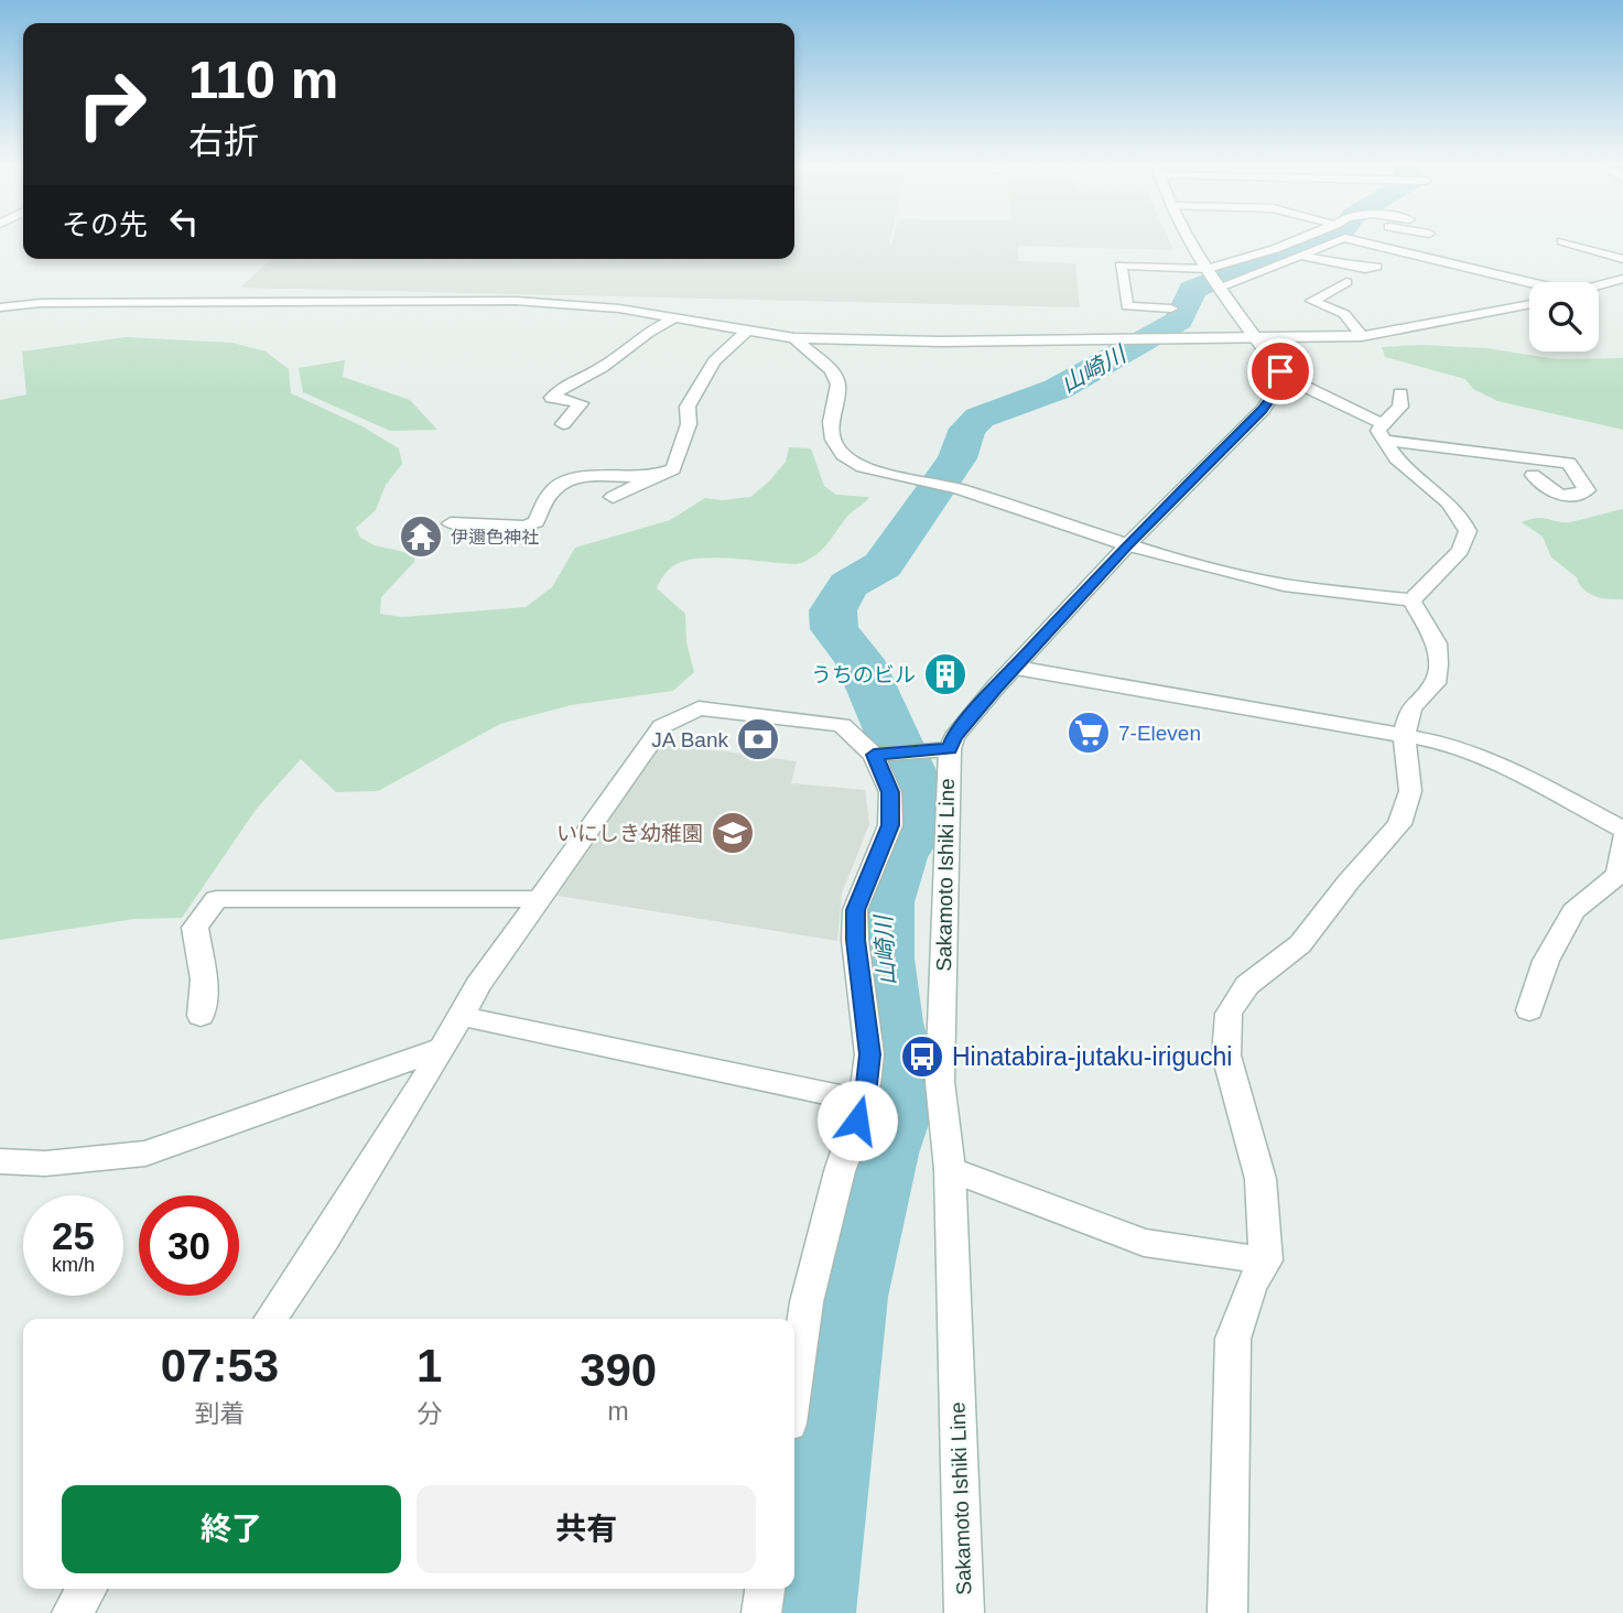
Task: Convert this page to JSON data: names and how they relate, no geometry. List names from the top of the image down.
{
  "streets": {
    "street": ["Sakamoto Ishiki Line"]
  },
  "water": ["山崎川"],
  "places": {
    "temple": ["伊邇色神社"],
    "building": ["うちのビル"],
    "supermarket": ["7-Eleven"],
    "bank": ["JA Bank"],
    "school or university": ["いにしき幼稚園"],
    "bus stop": ["Hinatabira-jutaku-iriguchi"]
  },
  "page": {
    "turn": ["110 m", "右折"],
    "then": "その先",
    "speed": "25 km/h",
    "limit": "30",
    "eta": [
      "07:53",
      "到着",
      "1",
      "分",
      "390",
      "m"
    ],
    "buttons": ["終了", "共有"]
  }
}
